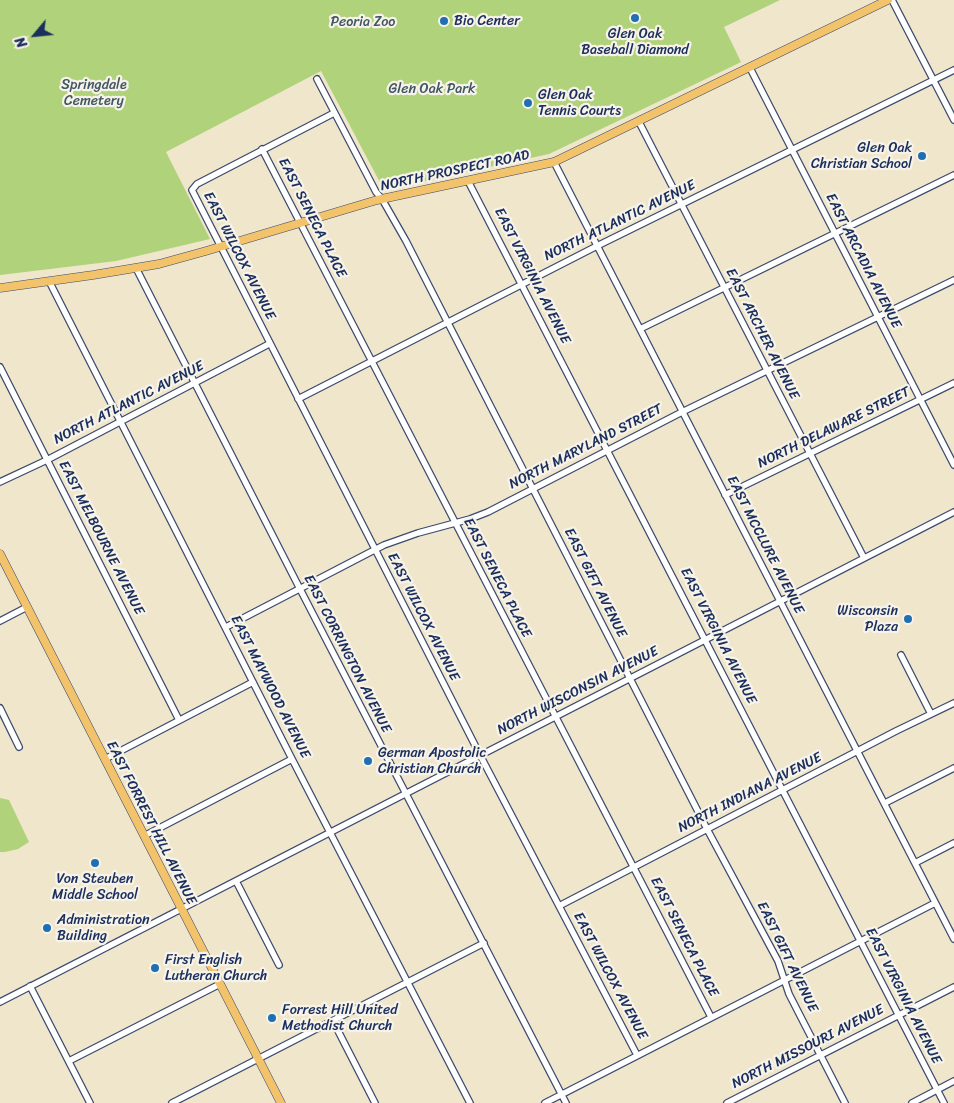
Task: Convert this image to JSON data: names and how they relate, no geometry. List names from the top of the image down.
{
  "streets": {
    "main road": ["NORTH PROSPECT ROAD", "EAST FORREST HILL AVENUE"],
    "street": [
      "EAST SENECA PLACE",
      "NORTH ATLANTIC AVENUE",
      "EAST WILCOX AVENUE",
      "EAST ARCADIA AVENUE",
      "EAST VIRGINIA AVENUE",
      "EAST ARCHER AVENUE",
      "NORTH DELAWARE STREET",
      "NORTH MARYLAND STREET",
      "EAST MELBOURNE AVENUE",
      "EAST MCCLURE AVENUE",
      "EAST GIFT AVENUE",
      "EAST CORRINGTON AVENUE",
      "EAST MAYWOOD AVENUE",
      "NORTH WISCONSIN AVENUE",
      "NORTH INDIANA AVENUE",
      "NORTH MISSOURI AVENUE"
    ]
  },
  "crossings": [
    ["NORTH PROSPECT ROAD", "EAST SENECA PLACE"],
    ["NORTH PROSPECT ROAD", "EAST WILCOX AVENUE"],
    ["NORTH PROSPECT ROAD", "EAST ARCADIA AVENUE"],
    ["NORTH PROSPECT ROAD", "EAST VIRGINIA AVENUE"],
    ["NORTH PROSPECT ROAD", "EAST ARCHER AVENUE"],
    ["NORTH PROSPECT ROAD", "EAST MCCLURE AVENUE"],
    ["NORTH PROSPECT ROAD", "EAST GIFT AVENUE"],
    ["NORTH PROSPECT ROAD", "EAST CORRINGTON AVENUE"],
    ["NORTH PROSPECT ROAD", "EAST MAYWOOD AVENUE"],
    ["EAST SENECA PLACE", "NORTH ATLANTIC AVENUE"],
    ["EAST SENECA PLACE", "EAST WILCOX AVENUE"],
    ["EAST SENECA PLACE", "NORTH MARYLAND STREET"],
    ["EAST SENECA PLACE", "NORTH WISCONSIN AVENUE"],
    ["EAST SENECA PLACE", "NORTH INDIANA AVENUE"],
    ["NORTH ATLANTIC AVENUE", "EAST WILCOX AVENUE"],
    ["NORTH ATLANTIC AVENUE", "EAST ARCADIA AVENUE"],
    ["NORTH ATLANTIC AVENUE", "EAST VIRGINIA AVENUE"],
    ["NORTH ATLANTIC AVENUE", "EAST ARCHER AVENUE"],
    ["NORTH ATLANTIC AVENUE", "EAST MELBOURNE AVENUE"],
    ["NORTH ATLANTIC AVENUE", "EAST MCCLURE AVENUE"],
    ["NORTH ATLANTIC AVENUE", "EAST GIFT AVENUE"],
    ["NORTH ATLANTIC AVENUE", "EAST CORRINGTON AVENUE"],
    ["NORTH ATLANTIC AVENUE", "EAST MAYWOOD AVENUE"],
    ["EAST WILCOX AVENUE", "NORTH MARYLAND STREET"],
    ["EAST WILCOX AVENUE", "NORTH WISCONSIN AVENUE"],
    ["EAST WILCOX AVENUE", "NORTH INDIANA AVENUE"],
    ["EAST ARCADIA AVENUE", "NORTH DELAWARE STREET"],
    ["EAST ARCADIA AVENUE", "NORTH MARYLAND STREET"],
    ["EAST VIRGINIA AVENUE", "NORTH MARYLAND STREET"],
    ["EAST VIRGINIA AVENUE", "NORTH WISCONSIN AVENUE"],
    ["EAST VIRGINIA AVENUE", "NORTH INDIANA AVENUE"],
    ["EAST VIRGINIA AVENUE", "NORTH MISSOURI AVENUE"],
    ["EAST ARCHER AVENUE", "NORTH DELAWARE STREET"],
    ["EAST ARCHER AVENUE", "NORTH MARYLAND STREET"],
    ["EAST ARCHER AVENUE", "NORTH WISCONSIN AVENUE"],
    ["NORTH DELAWARE STREET", "EAST MCCLURE AVENUE"],
    ["NORTH MARYLAND STREET", "EAST MCCLURE AVENUE"],
    ["NORTH MARYLAND STREET", "EAST GIFT AVENUE"],
    ["NORTH MARYLAND STREET", "EAST CORRINGTON AVENUE"],
    ["NORTH MARYLAND STREET", "EAST MAYWOOD AVENUE"],
    ["EAST MCCLURE AVENUE", "NORTH WISCONSIN AVENUE"],
    ["EAST MCCLURE AVENUE", "NORTH INDIANA AVENUE"],
    ["EAST GIFT AVENUE", "NORTH WISCONSIN AVENUE"],
    ["EAST GIFT AVENUE", "NORTH INDIANA AVENUE"],
    ["EAST GIFT AVENUE", "NORTH MISSOURI AVENUE"],
    ["EAST CORRINGTON AVENUE", "NORTH WISCONSIN AVENUE"],
    ["EAST MAYWOOD AVENUE", "NORTH WISCONSIN AVENUE"],
    ["NORTH WISCONSIN AVENUE", "EAST FORREST HILL AVENUE"]
  ],
  "parks": ["Peoria Zoo", "Springdale Cemetery", "Glen Oak Park"],
  "places": [
    "Glen Oak Baseball Diamond",
    "Bio Center",
    "Glen Oak Tennis Courts",
    "Glen Oak Christian School",
    "Wisconsin Plaza",
    "German Apostolic Christian Church",
    "Von Steuben Middle School",
    "Administration Building",
    "First English Lutheran Church",
    "Forrest Hill United Methodist Church"
  ],
  "north": "bottom left"
}
